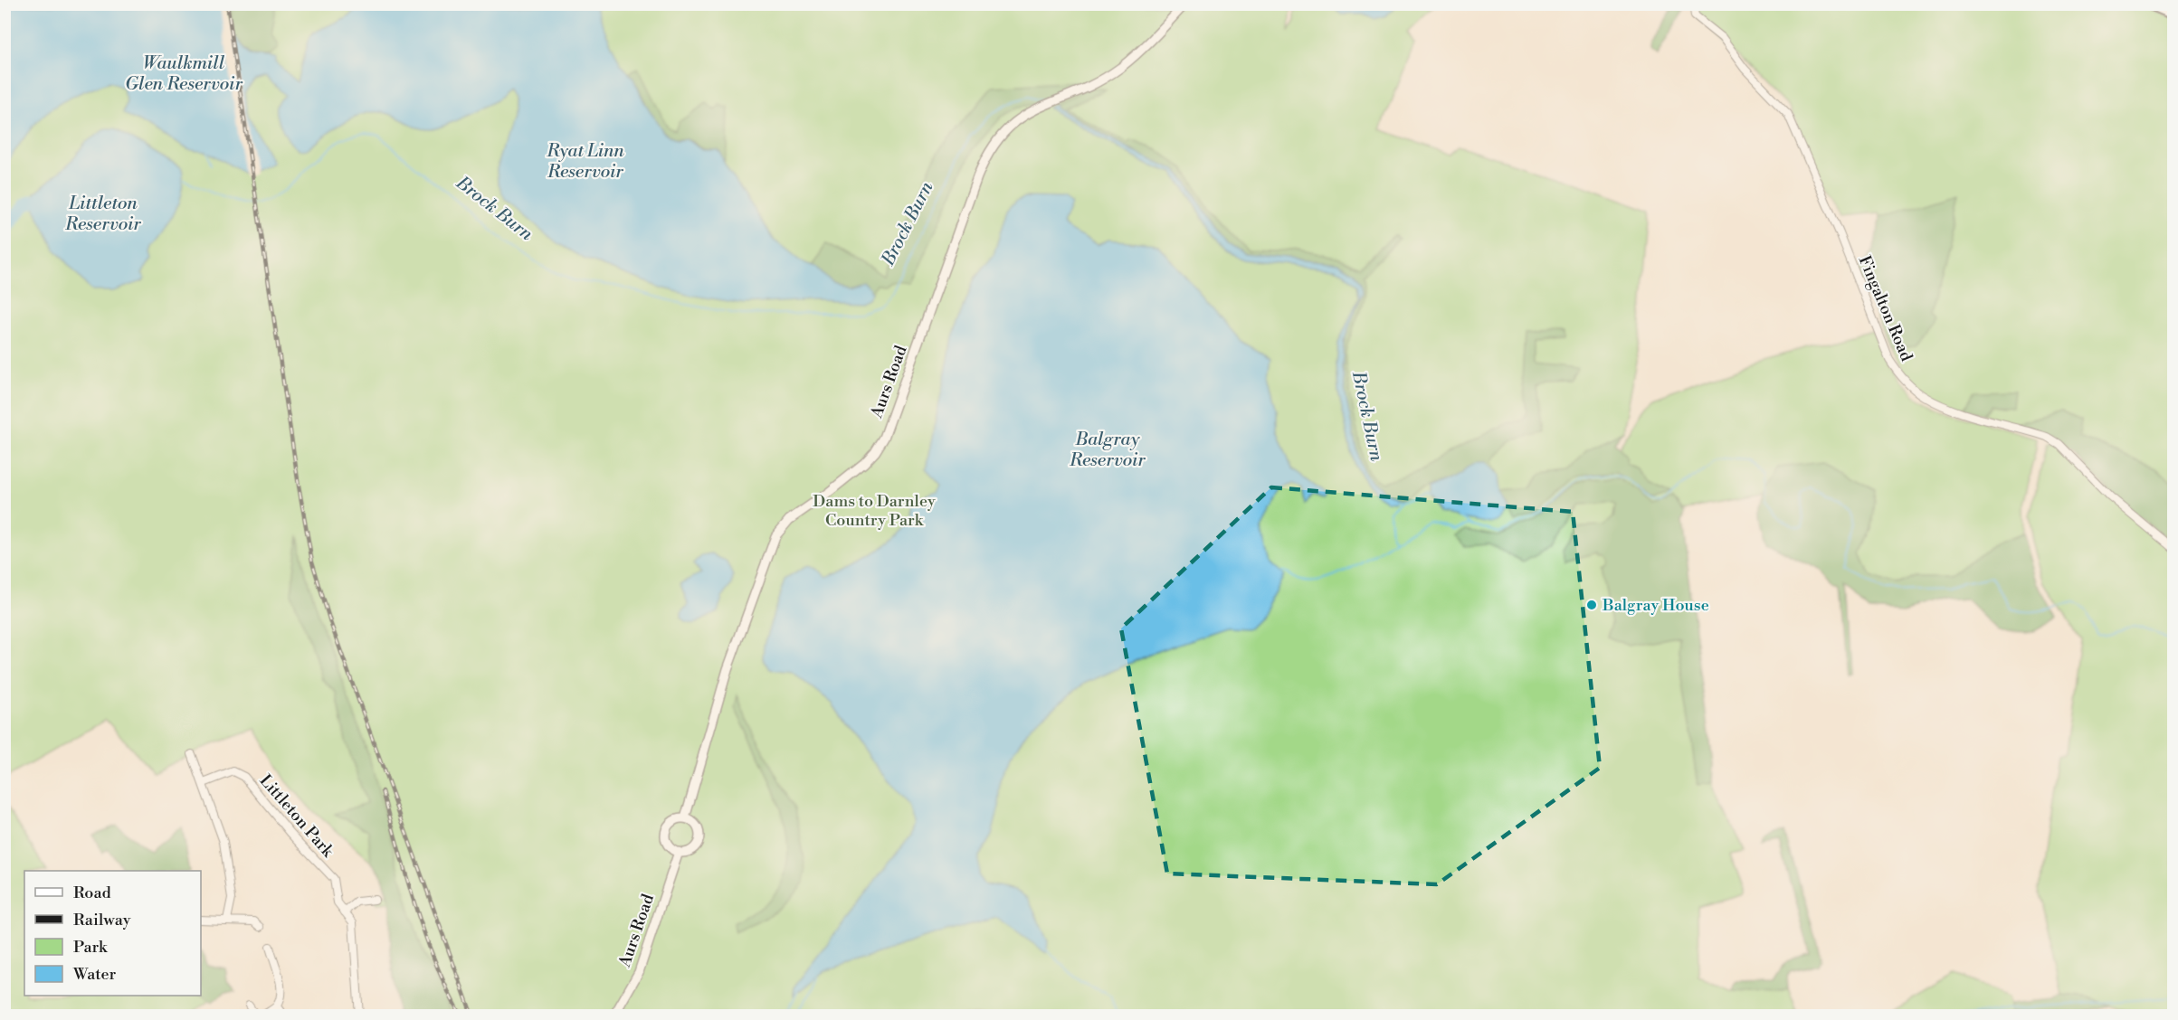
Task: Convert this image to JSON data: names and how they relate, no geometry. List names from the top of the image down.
{
  "streets": {
    "street": ["Fingalton Road", "Aurs Road", "Littleton Park"]
  },
  "water": [
    "Waulkmill Glen Reservoir",
    "Ryat Linn Reservoir",
    "Littleton Reservoir",
    "Brock Burn",
    "Balgray Reservoir"
  ],
  "parks": ["Dams to Darnley Country Park"],
  "places": ["Balgray House"],
  "legend": [
    "Road",
    "Railway",
    "Park",
    "Water"
  ]
}
